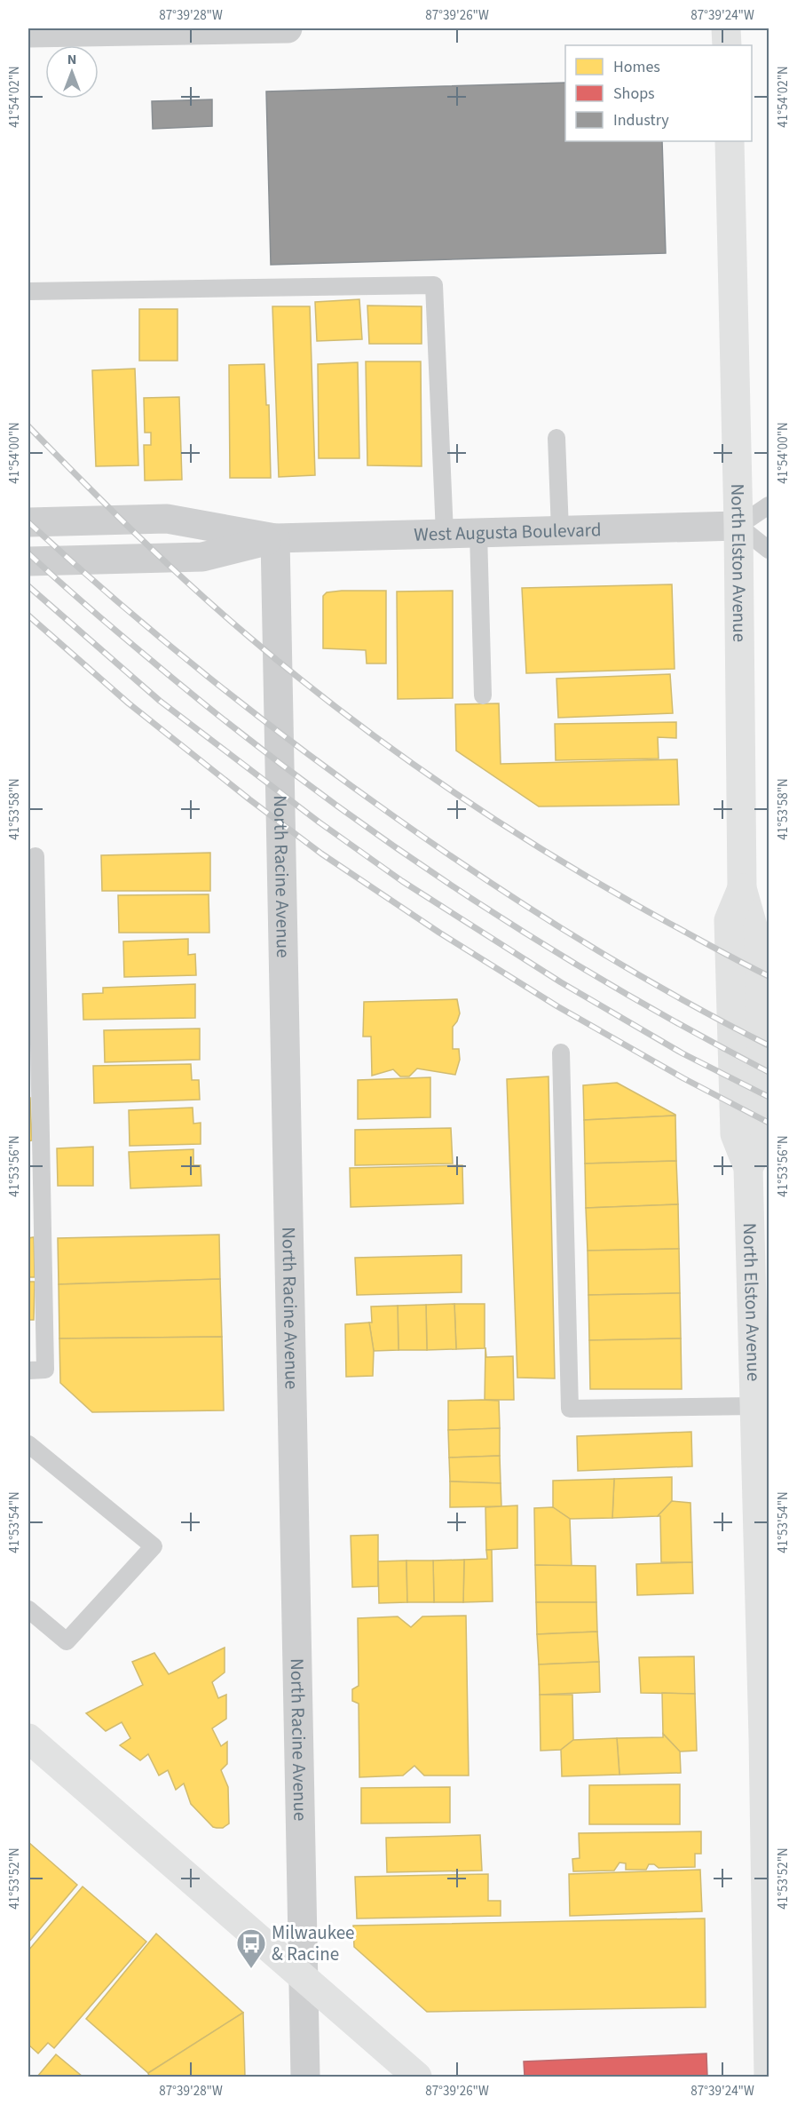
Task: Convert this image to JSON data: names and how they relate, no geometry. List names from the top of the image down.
{
  "streets": {
    "main road": ["North Elston Avenue"],
    "street": ["West Augusta Boulevard", "North Racine Avenue"]
  },
  "crossings": [
    ["West Augusta Boulevard", "North Elston Avenue"],
    ["West Augusta Boulevard", "North Racine Avenue"]
  ],
  "places": {
    "bus stop": ["Milwaukee & Racine"]
  },
  "legend": ["Homes", "Shops", "Industry"],
  "north": "top",
  "coordinates": [
    "87°39'28\"W",
    "87°39'26\"W",
    "87°39'24\"W",
    "41°54'02\"N",
    "41°54'00\"N",
    "41°53'58\"N",
    "41°53'56\"N",
    "41°53'54\"N",
    "41°53'52\"N"
  ]
}
